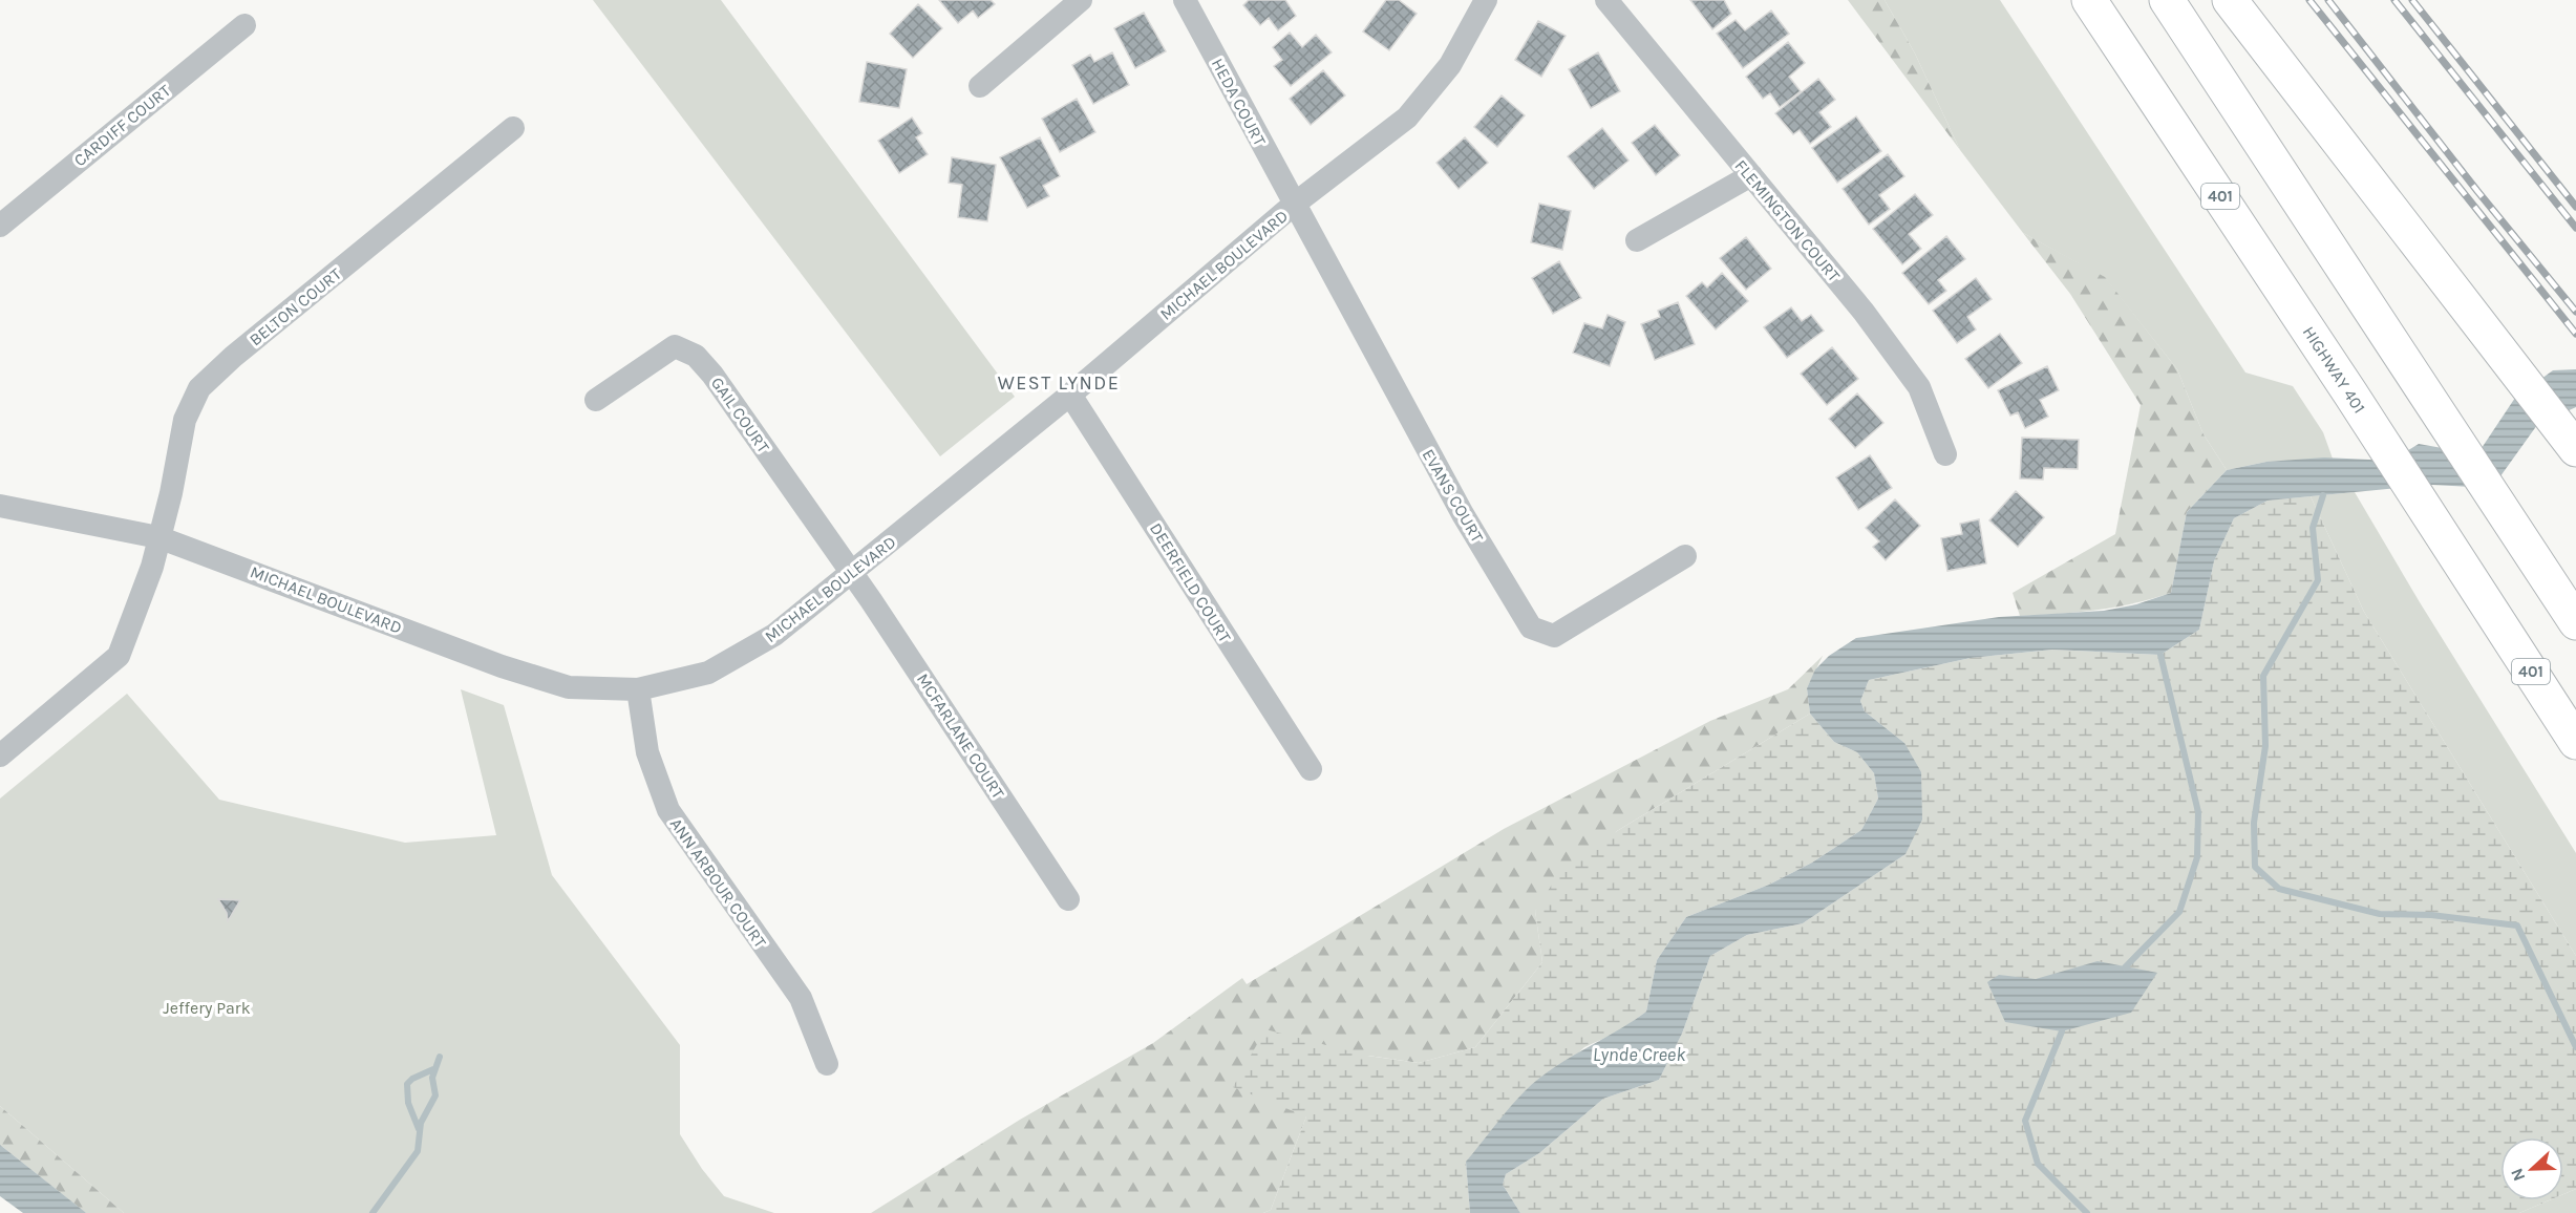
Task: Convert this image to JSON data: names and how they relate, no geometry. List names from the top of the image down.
{
  "streets": {
    "highway": ["401", "HIGHWAY 401"],
    "street": [
      "HEDA COURT",
      "CARDIFF COURT",
      "FLEMINGTON COURT",
      "MICHAEL BOULEVARD",
      "BELTON COURT",
      "GAIL COURT",
      "EVANS COURT",
      "DEERFIELD COURT",
      "MCFARLANE COURT",
      "ANN ARBOUR COURT"
    ]
  },
  "crossings": [
    ["HEDA COURT", "MICHAEL BOULEVARD"],
    ["HEDA COURT", "EVANS COURT"],
    ["MICHAEL BOULEVARD", "BELTON COURT"],
    ["MICHAEL BOULEVARD", "GAIL COURT"],
    ["MICHAEL BOULEVARD", "EVANS COURT"],
    ["MICHAEL BOULEVARD", "DEERFIELD COURT"],
    ["MICHAEL BOULEVARD", "MCFARLANE COURT"],
    ["MICHAEL BOULEVARD", "ANN ARBOUR COURT"],
    ["GAIL COURT", "MCFARLANE COURT"]
  ],
  "districts": ["WEST LYNDE"],
  "water": ["Lynde Creek"],
  "parks": ["Jeffery Park"],
  "north": "left"
}
